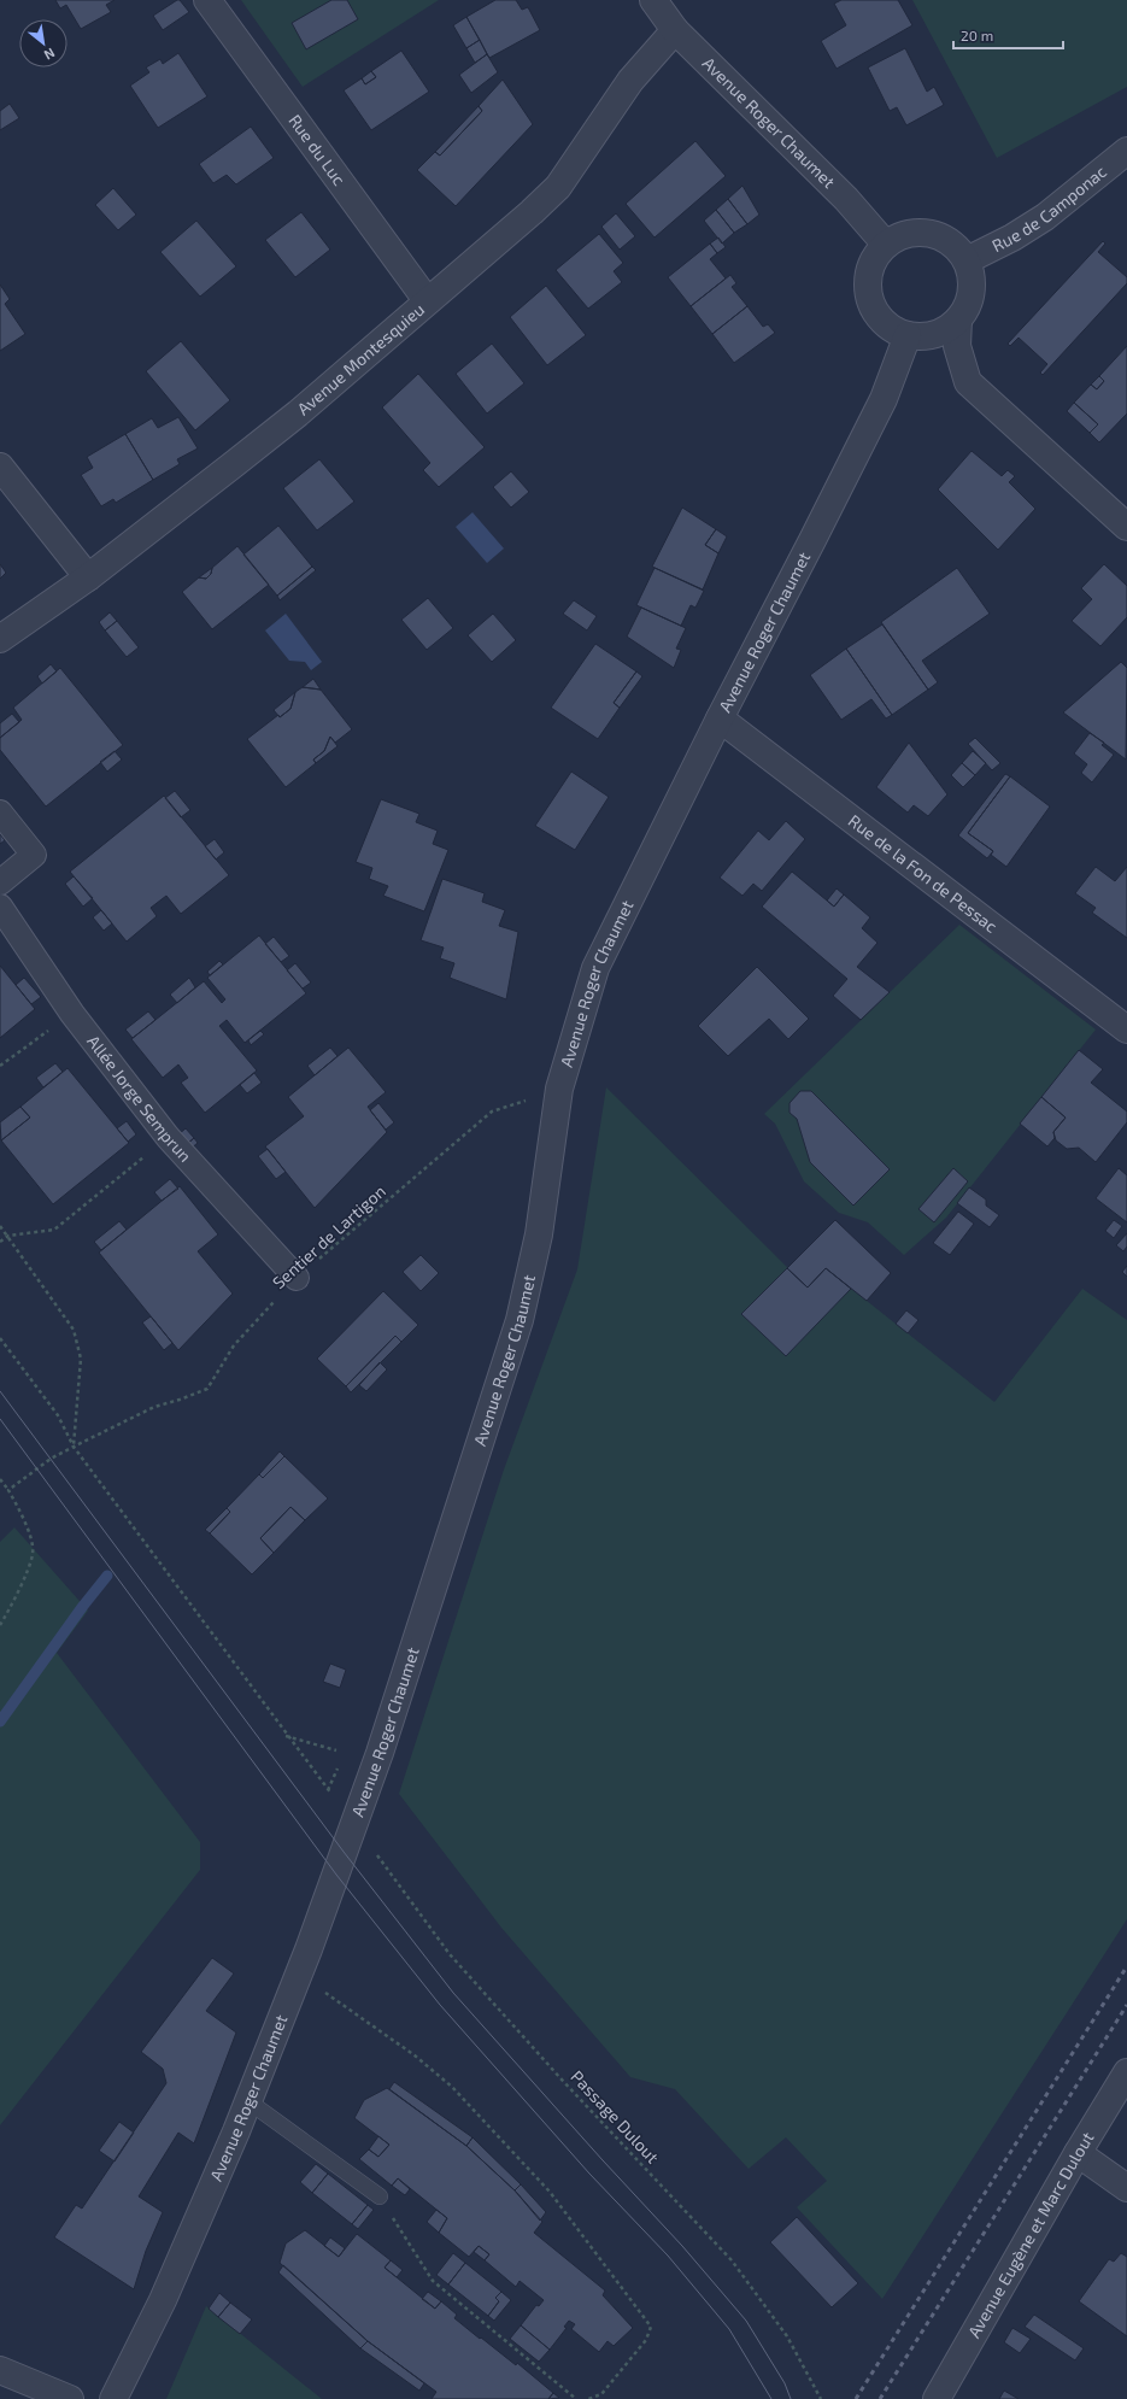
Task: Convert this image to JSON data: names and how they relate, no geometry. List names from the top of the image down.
{
  "streets": {
    "street": [
      "Avenue Roger Chaumet",
      "Rue du Luc",
      "Rue de Camponac",
      "Avenue Montesquieu",
      "Rue de la Fon de Pessac",
      "Allée Jorge Semprun",
      "Avenue Eugène et Marc Dulout"
    ],
    "path": ["Sentier de Lartigon", "Passage Dulout"]
  },
  "crossings": [
    ["Avenue Roger Chaumet", "Rue de Camponac"],
    ["Avenue Roger Chaumet", "Avenue Montesquieu"],
    ["Avenue Roger Chaumet", "Rue de la Fon de Pessac"],
    ["Avenue Roger Chaumet", "Sentier de Lartigon"],
    ["Rue du Luc", "Avenue Montesquieu"],
    ["Allée Jorge Semprun", "Sentier de Lartigon"]
  ],
  "scale_bar": "20 m",
  "north": "bottom right"
}
